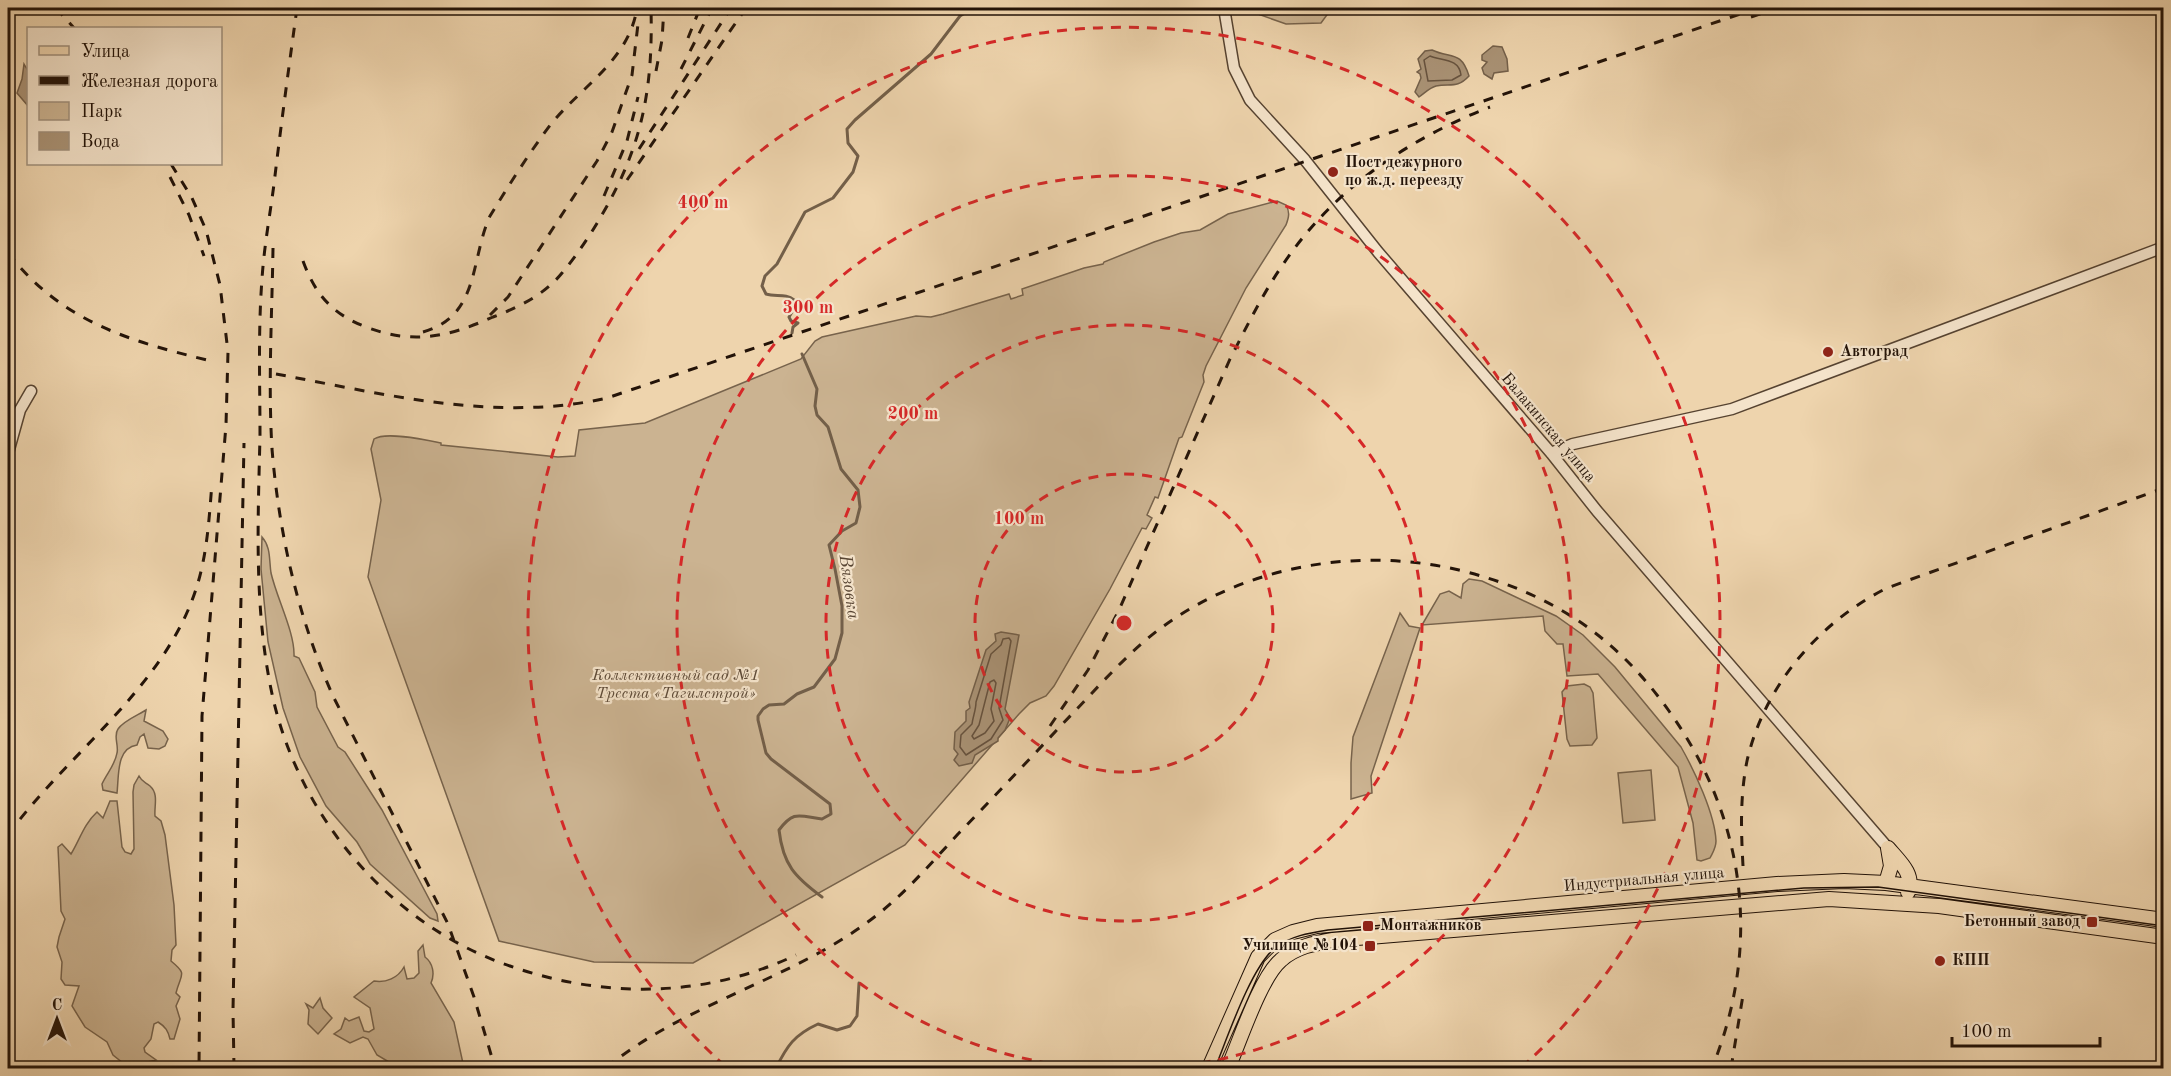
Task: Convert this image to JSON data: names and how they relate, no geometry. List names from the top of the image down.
{
  "streets": {
    "main road": ["Индустриальная улица"],
    "street": ["Балакинская улица"]
  },
  "water": ["Вязовка"],
  "parks": ["Коллективный сад №1 Треста «Тагилстрой»"],
  "places": {
    "other": ["Пост дежурного по ж.д. переезду", "Автоград", "КПП"],
    "transit": ["Бетонный завод", "Монтажников", "Училище №104"]
  },
  "legend": [
    "Улица",
    "Железная дорога",
    "Парк",
    "Вода"
  ],
  "scale_bar": "100 m",
  "north": "top",
  "rings": [
    "400 m",
    "300 m",
    "200 m",
    "100 m"
  ]
}
